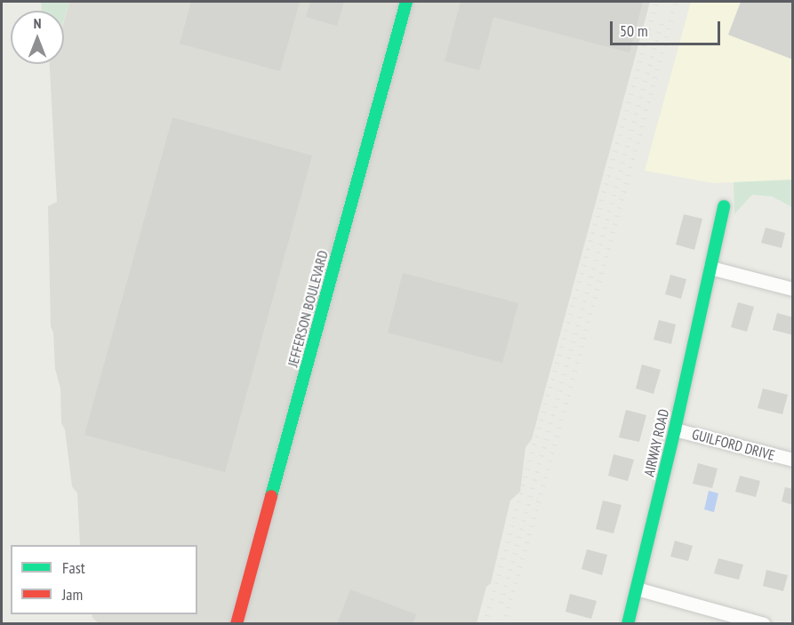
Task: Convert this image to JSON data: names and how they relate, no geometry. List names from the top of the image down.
{
  "streets": {
    "main road": ["JEFFERSON BOULEVARD", "AIRWAY ROAD"],
    "street": ["GUILFORD DRIVE"]
  },
  "crossings": [
    ["AIRWAY ROAD", "GUILFORD DRIVE"]
  ],
  "legend": ["Fast", "Jam"],
  "scale_bar": "50 m",
  "north": "top"
}
